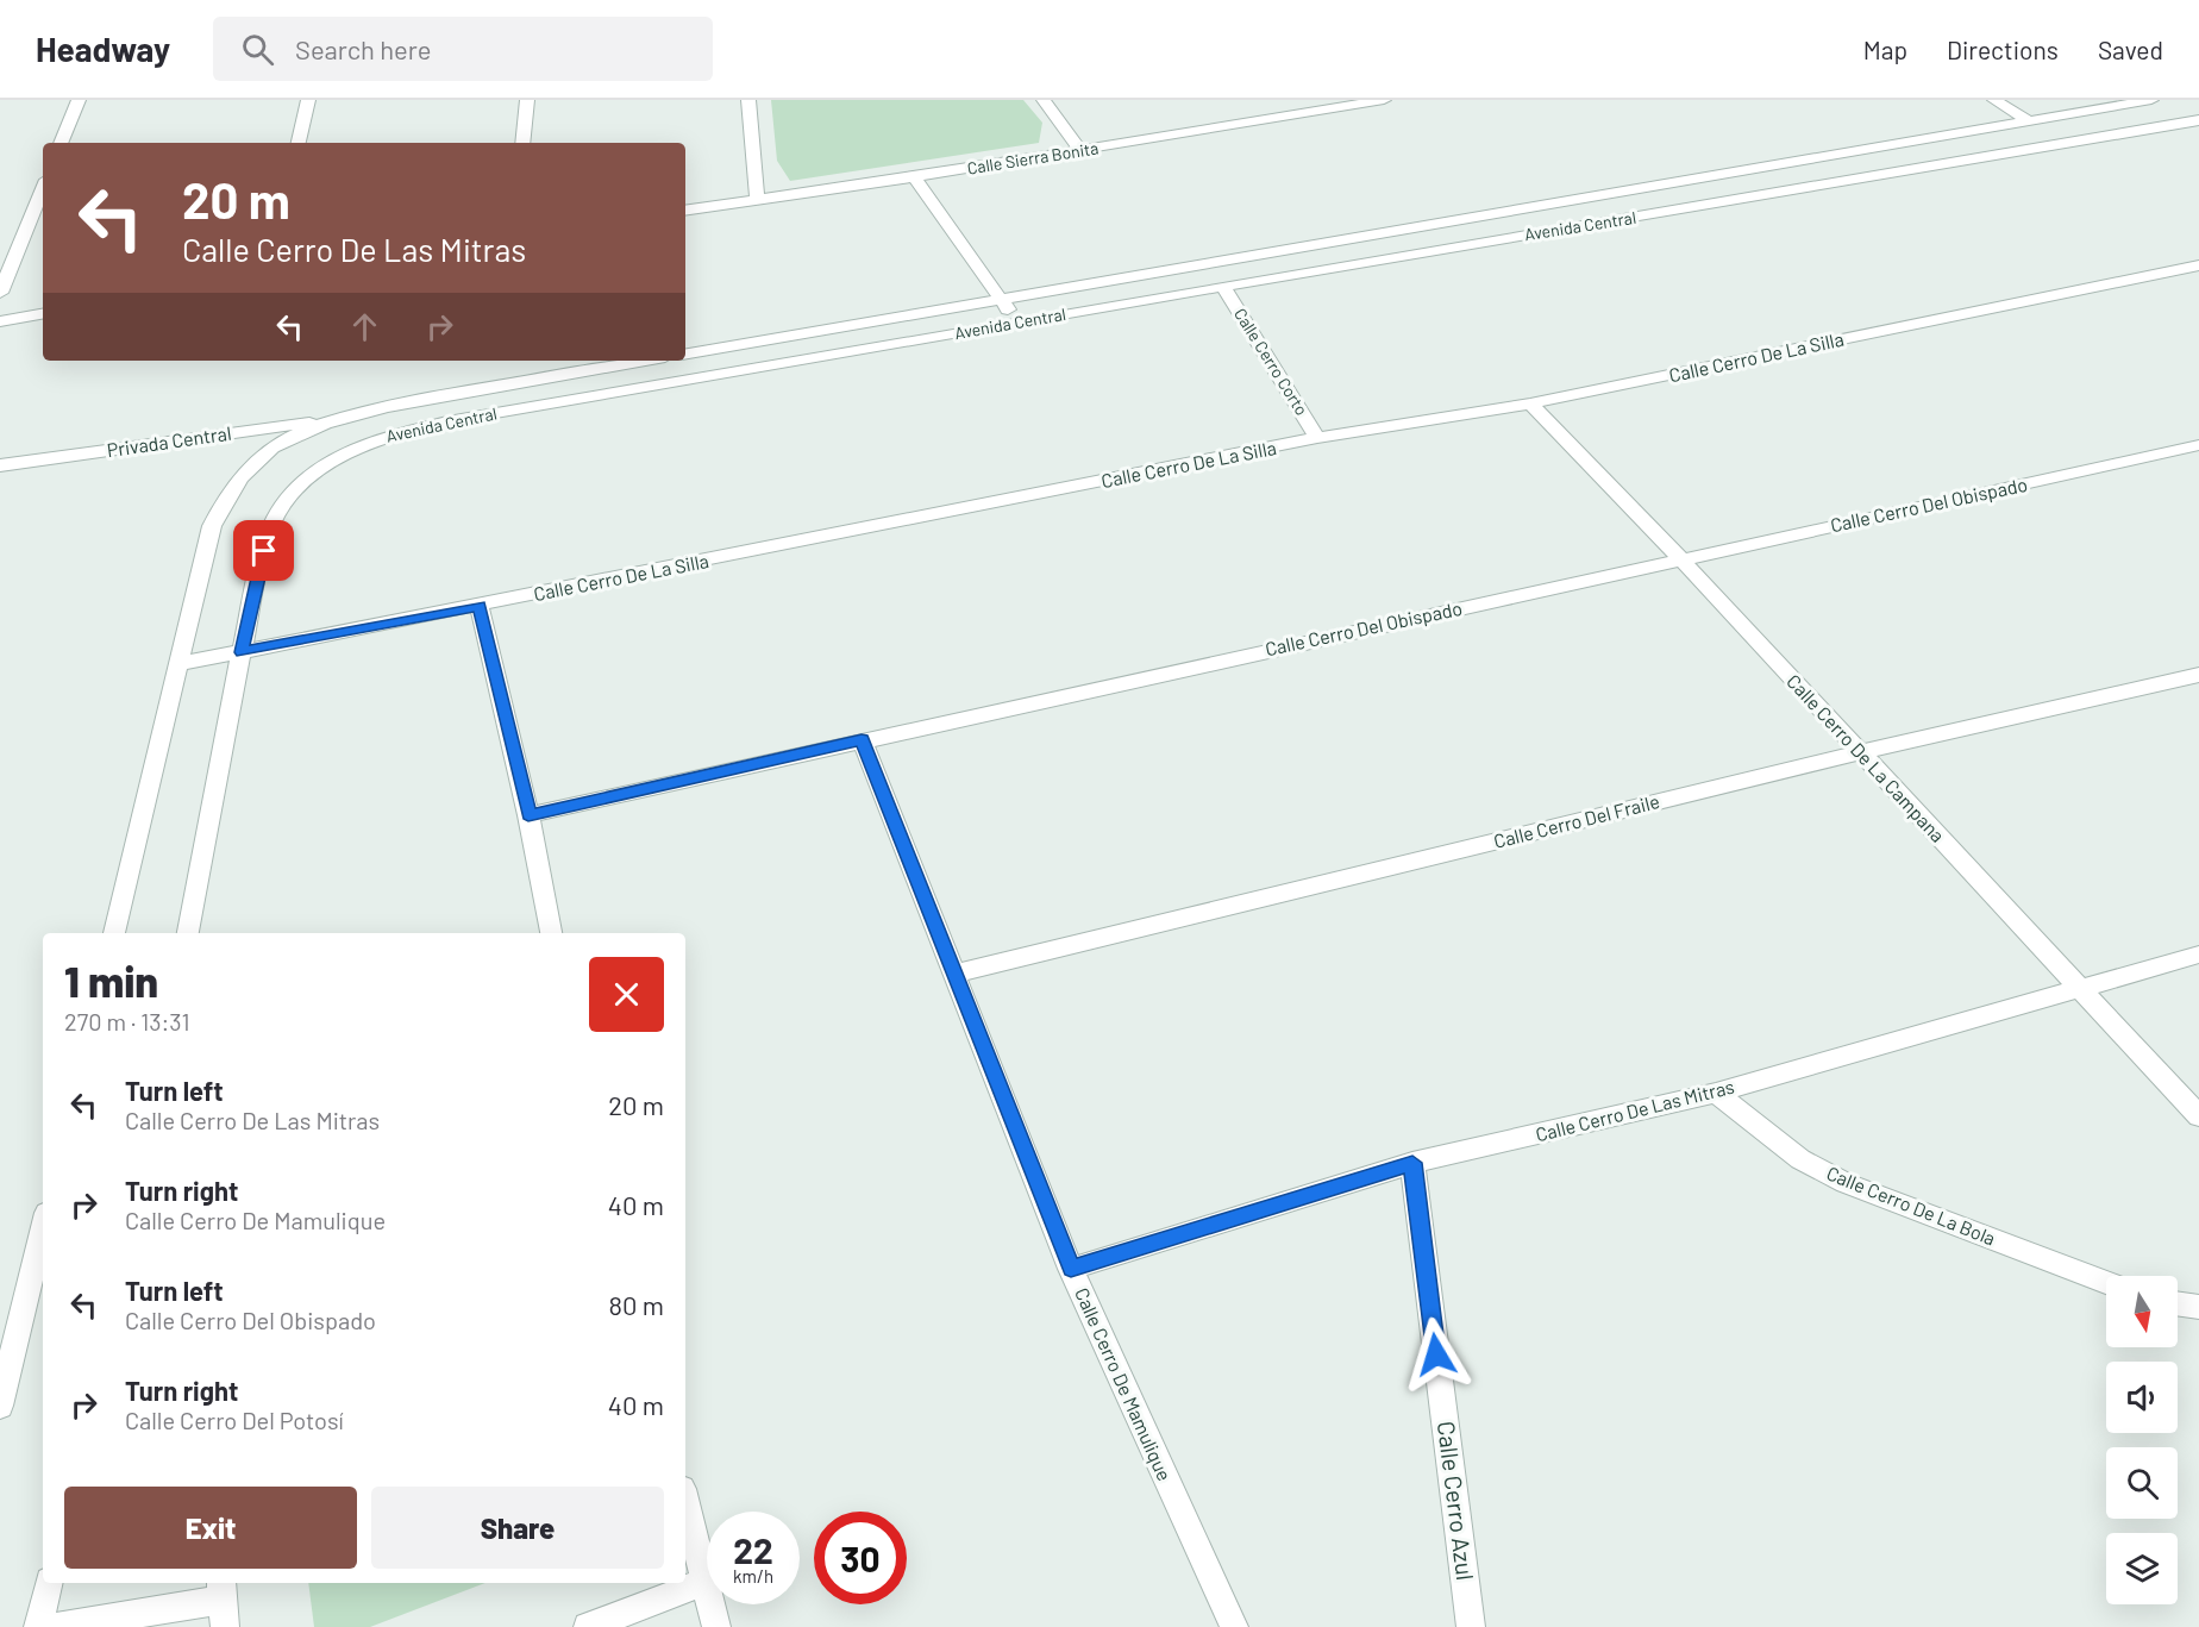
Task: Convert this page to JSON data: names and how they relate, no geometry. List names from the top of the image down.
{
  "streets": {
    "street": [
      "Calle Sierra Bonita",
      "Avenida Central",
      "Calle Cerro De La Silla",
      "Calle Cerro Corto",
      "Privada Central",
      "Calle Cerro Del Obispado",
      "Calle Cerro De La Campana",
      "Calle Cerro Del Fraile",
      "Calle Cerro De Las Mitras",
      "Calle Cerro De La Bola",
      "Calle Cerro De Mamulique",
      "Calle Cerro Azul"
    ]
  },
  "crossings": [
    ["Avenida Central", "Calle Cerro De La Silla"],
    ["Avenida Central", "Calle Cerro Corto"],
    ["Avenida Central", "Privada Central"],
    ["Calle Cerro De La Silla", "Calle Cerro Corto"],
    ["Calle Cerro De La Silla", "Calle Cerro De La Campana"],
    ["Calle Cerro Del Obispado", "Calle Cerro De La Campana"],
    ["Calle Cerro Del Obispado", "Calle Cerro De Mamulique"],
    ["Calle Cerro De La Campana", "Calle Cerro Del Fraile"],
    ["Calle Cerro De La Campana", "Calle Cerro De Las Mitras"],
    ["Calle Cerro Del Fraile", "Calle Cerro De Mamulique"],
    ["Calle Cerro De Las Mitras", "Calle Cerro De La Bola"],
    ["Calle Cerro De Las Mitras", "Calle Cerro De Mamulique"],
    ["Calle Cerro De Las Mitras", "Calle Cerro Azul"]
  ],
  "north": "bottom",
  "page": {
    "header": "Headway",
    "search": "Search here",
    "nav": ["Map", "Directions", "Saved"],
    "turn": ["20 m", "Calle Cerro De Las Mitras"],
    "heading": ["1 min", "270 m · 13:31"],
    "list": [
      {
        "name": "Turn left",
        "note": "Calle Cerro De Las Mitras",
        "value": "20 m"
      },
      {
        "name": "Turn right",
        "note": "Calle Cerro De Mamulique",
        "value": "40 m"
      },
      {
        "name": "Turn left",
        "note": "Calle Cerro Del Obispado",
        "value": "80 m"
      },
      {
        "name": "Turn right",
        "note": "Calle Cerro Del Potosí",
        "value": "40 m"
      }
    ],
    "buttons": ["Exit", "Share"],
    "speed": "22 km/h",
    "limit": "30"
  }
}
